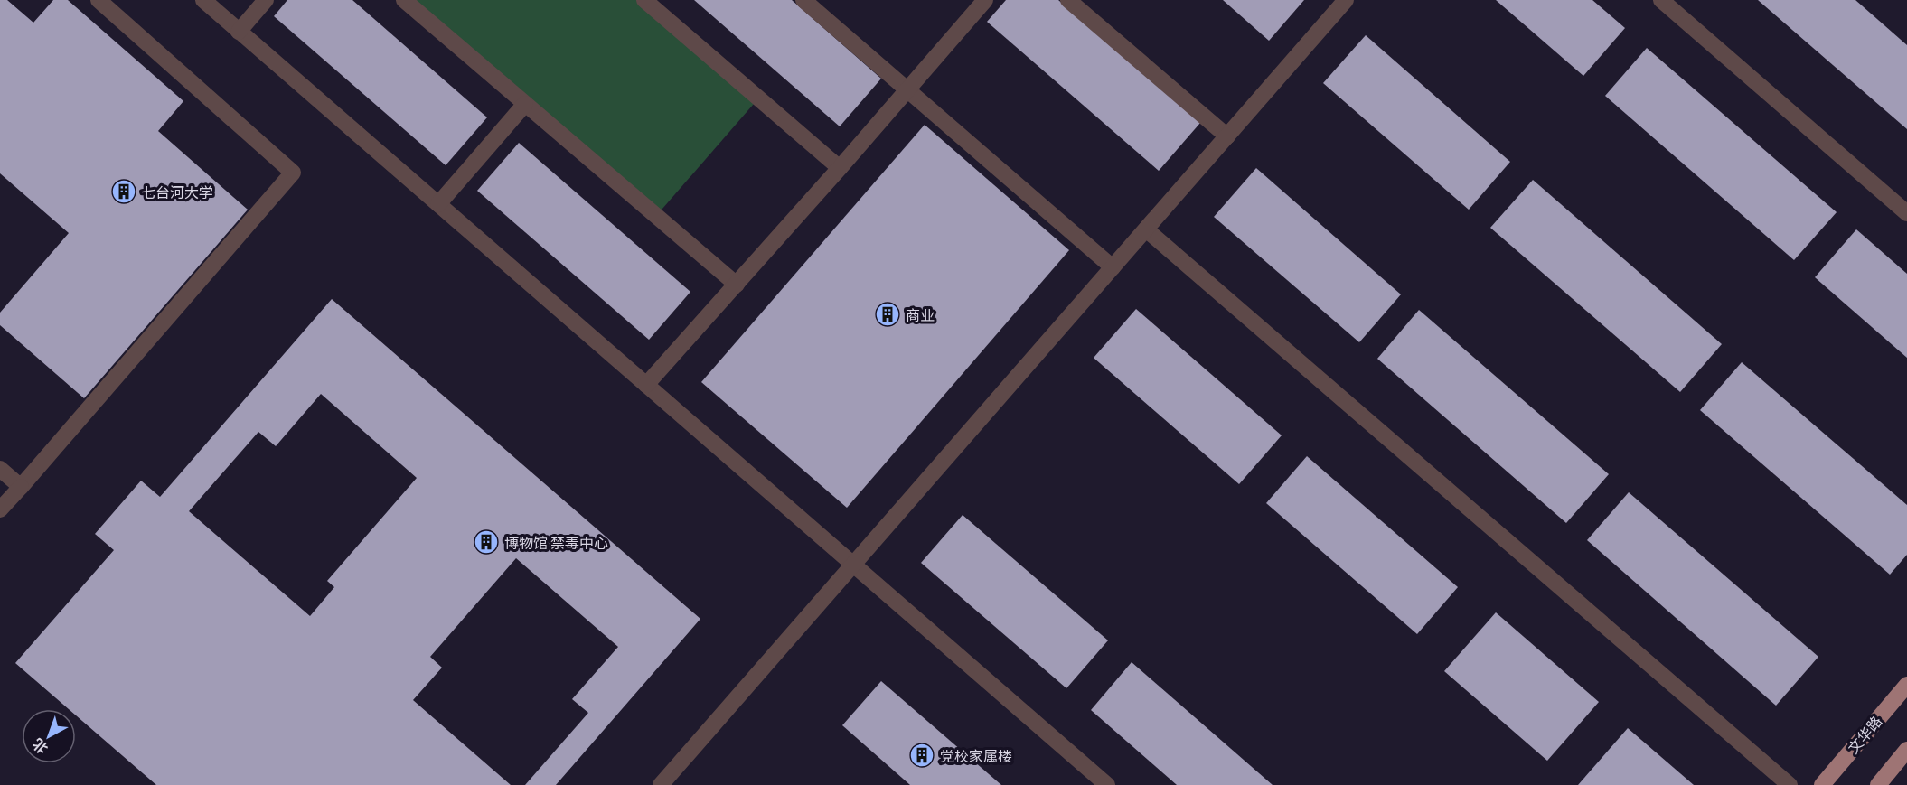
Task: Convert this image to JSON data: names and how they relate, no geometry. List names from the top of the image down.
{
  "streets": {
    "main road": ["文华路"]
  },
  "places": {
    "building": [
      "七台河大学",
      "商业",
      "博物馆 禁毒中心",
      "党校家属楼"
    ]
  },
  "north": "bottom left"
}
